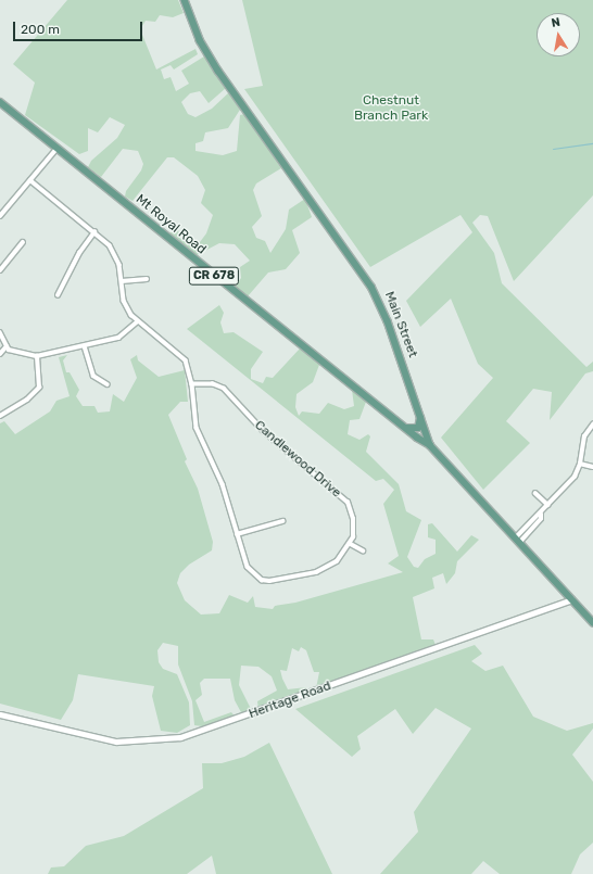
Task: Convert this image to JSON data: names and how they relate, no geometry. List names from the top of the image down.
{
  "streets": {
    "main road": ["Mt Royal Road", "CR 678", "Main Street"],
    "street": ["Candlewood Drive", "Heritage Road"]
  },
  "crossings": [
    ["Mt Royal Road", "Main Street"],
    ["Main Street", "Heritage Road"]
  ],
  "parks": ["Chestnut Branch Park"],
  "scale_bar": "200 m",
  "north": "top"
}
